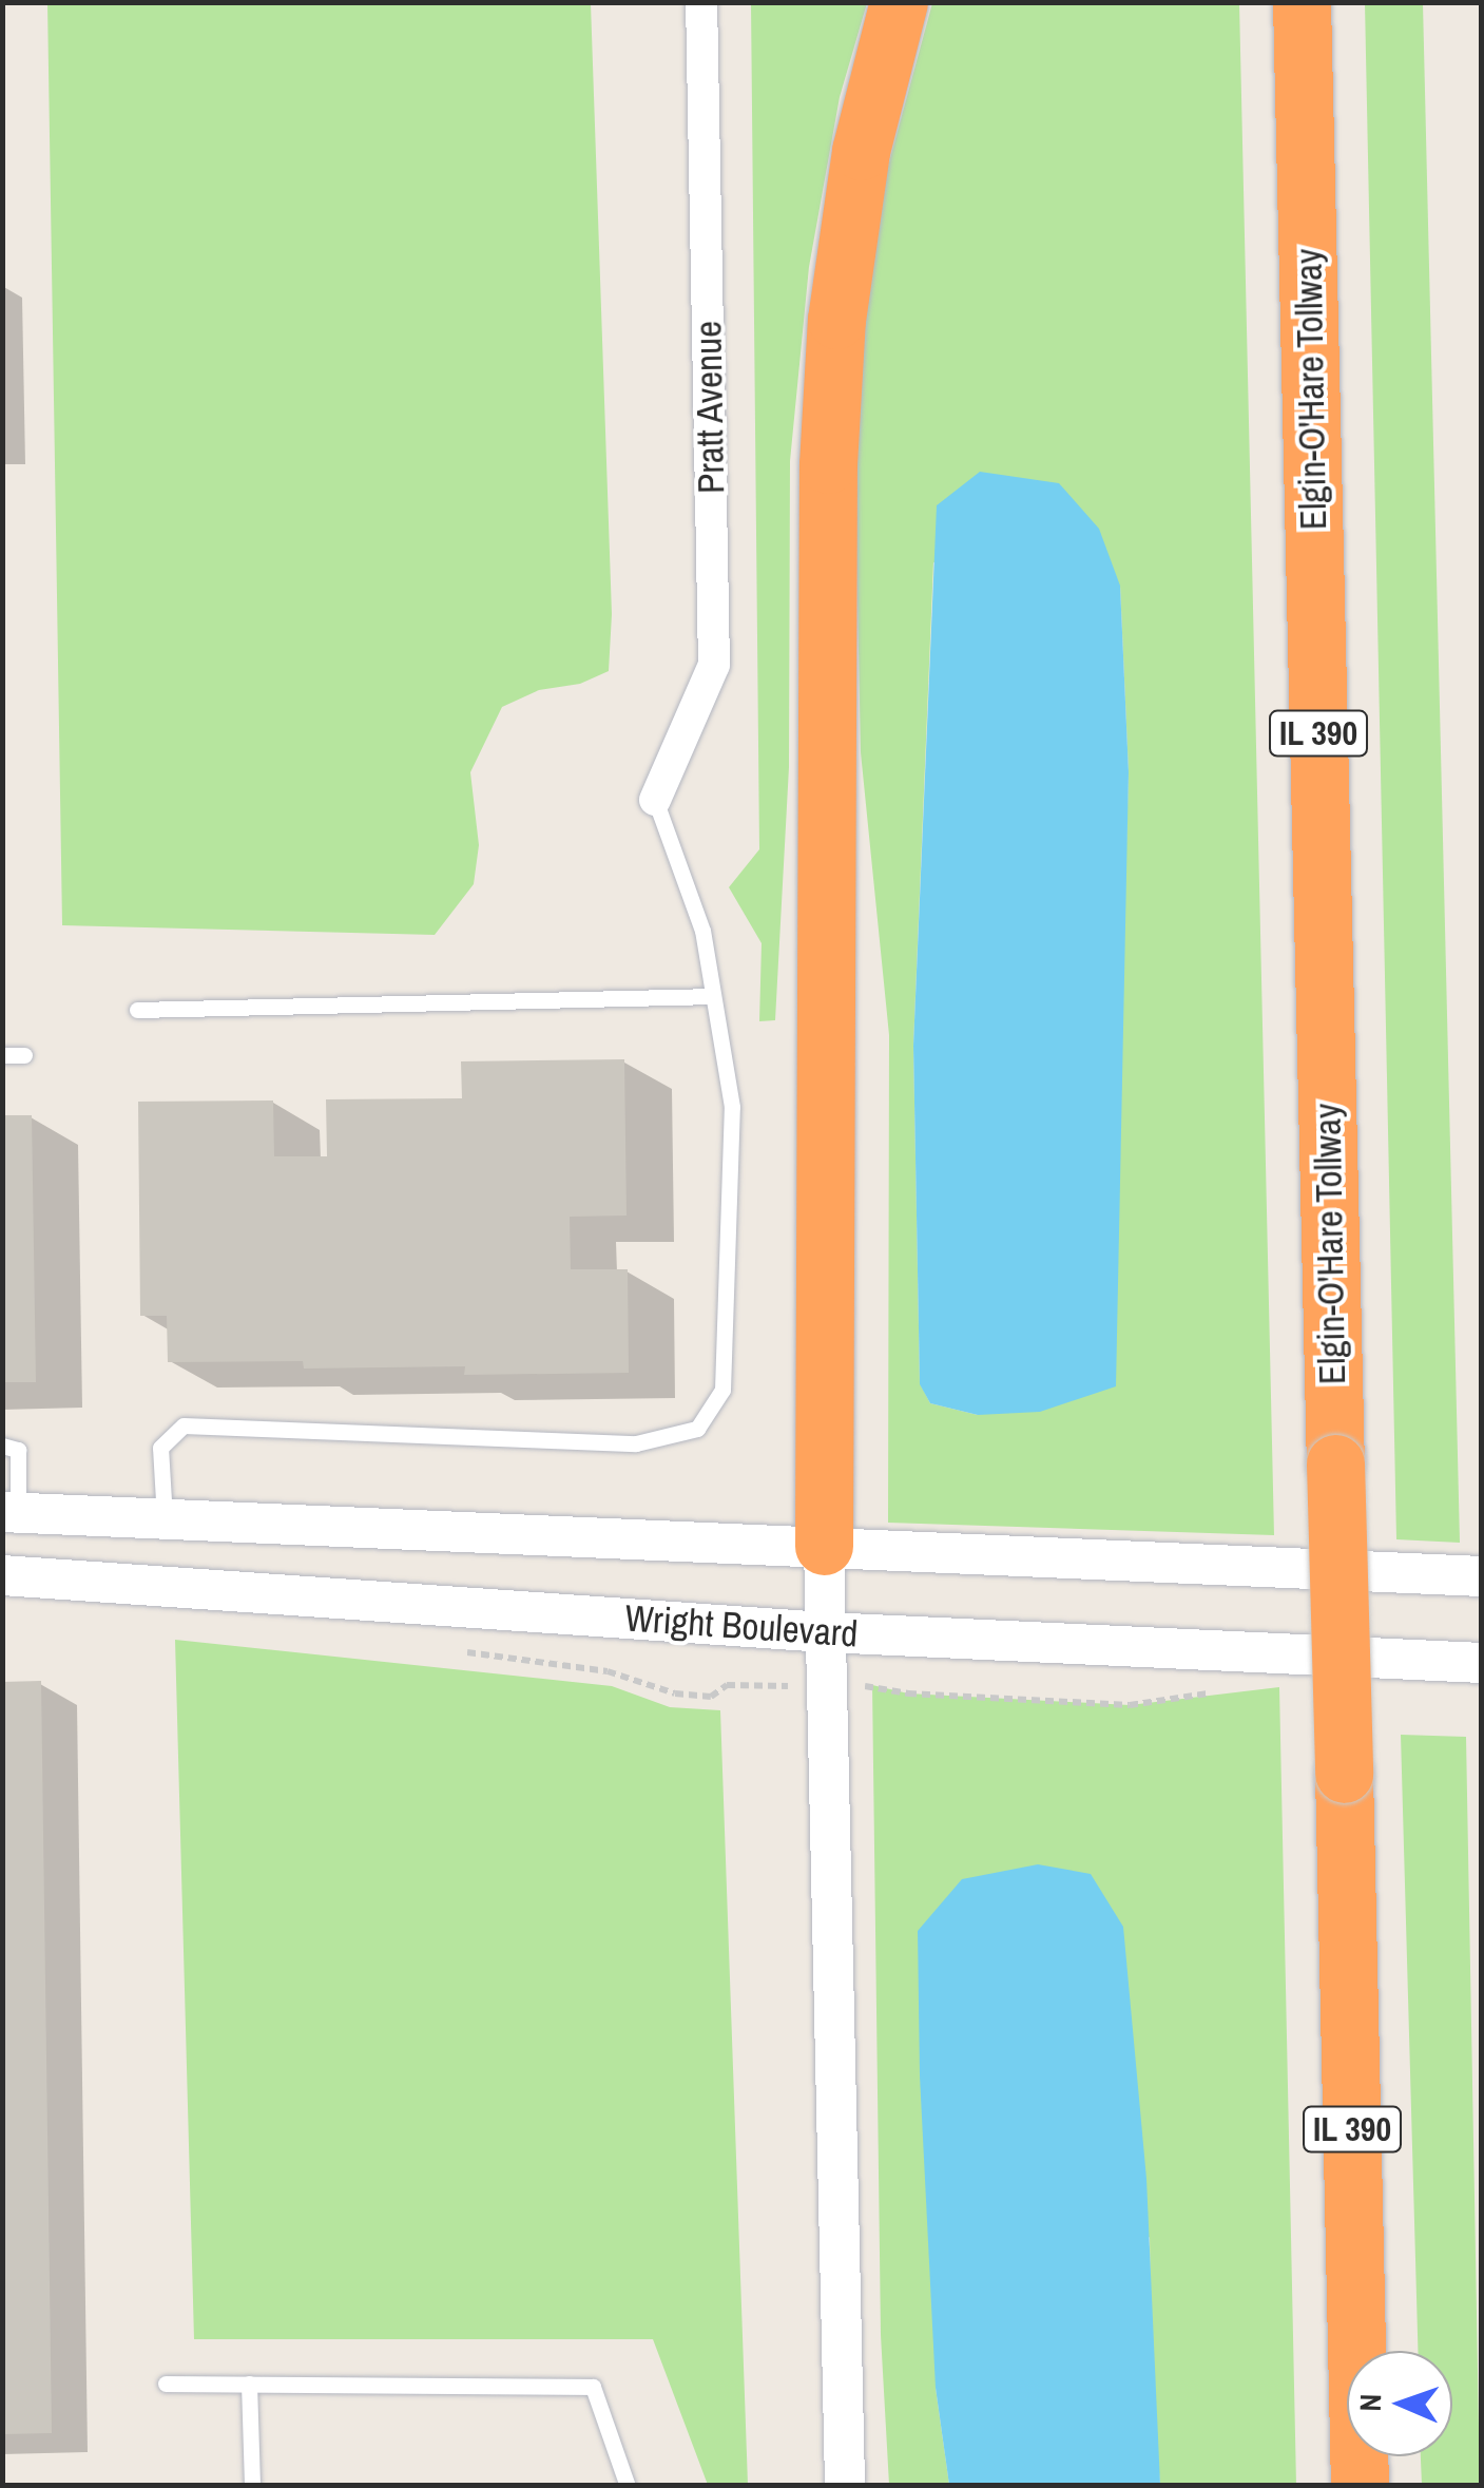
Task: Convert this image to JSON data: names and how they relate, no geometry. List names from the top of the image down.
{
  "streets": {
    "highway": ["Elgin-O'Hare Tollway", "IL 390"],
    "street": ["Pratt Avenue", "Wright Boulevard"]
  },
  "north": "left"
}
